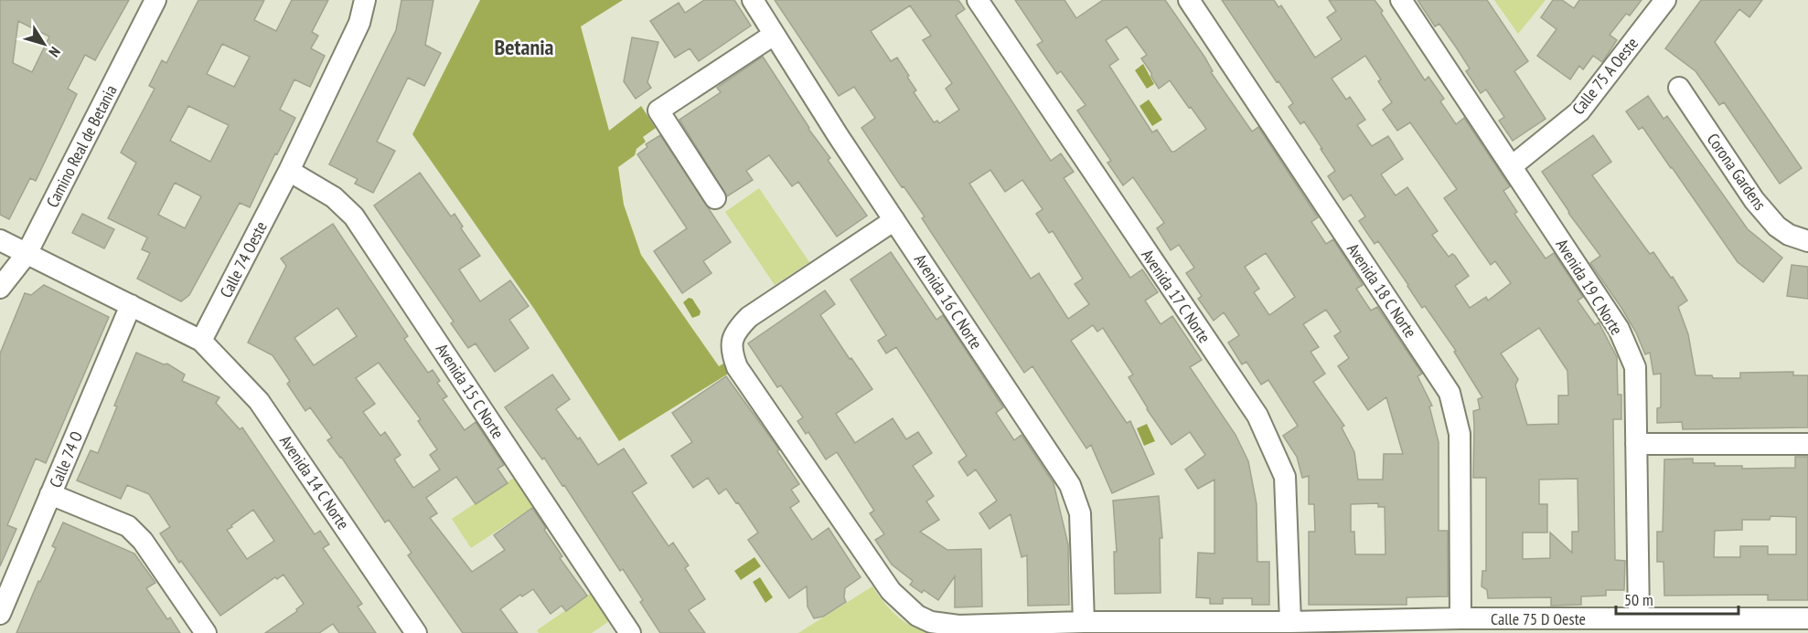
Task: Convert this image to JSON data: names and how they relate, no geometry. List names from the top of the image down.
{
  "streets": {
    "street": [
      "Calle 75 A Oeste",
      "Camino Real de Betania",
      "Corona Gardens",
      "Calle 74 Oeste",
      "Avenida 19 C Norte",
      "Avenida 18 C Norte",
      "Avenida 17 C Norte",
      "Avenida 16 C Norte",
      "Avenida 15 C Norte",
      "Calle 74 O",
      "Avenida 14 C Norte",
      "Calle 75 D Oeste"
    ]
  },
  "crossings": [
    ["Calle 75 A Oeste", "Avenida 19 C Norte"],
    ["Calle 74 Oeste", "Avenida 15 C Norte"],
    ["Calle 74 Oeste", "Avenida 14 C Norte"],
    ["Avenida 19 C Norte", "Calle 75 D Oeste"],
    ["Avenida 18 C Norte", "Calle 75 D Oeste"],
    ["Avenida 17 C Norte", "Calle 75 D Oeste"],
    ["Avenida 16 C Norte", "Calle 75 D Oeste"]
  ],
  "districts": ["Betania"],
  "scale_bar": "50 m",
  "north": "bottom right"
}
